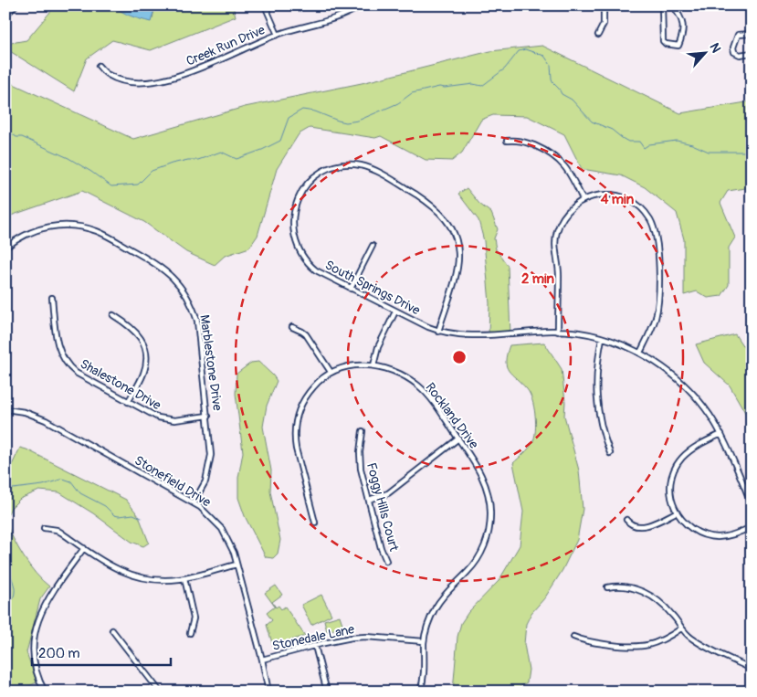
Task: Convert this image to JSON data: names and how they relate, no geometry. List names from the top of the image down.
{
  "streets": {
    "street": [
      "Creek Run Drive",
      "South Springs Drive",
      "Marblestone Drive",
      "Shalestone Drive",
      "Rockland Drive",
      "Stonefield Drive",
      "Foggy Hills Court",
      "Stonedale Lane"
    ]
  },
  "crossings": [
    ["Marblestone Drive", "Shalestone Drive"],
    ["Marblestone Drive", "Stonefield Drive"],
    ["Rockland Drive", "Stonedale Lane"],
    ["Stonefield Drive", "Stonedale Lane"]
  ],
  "scale_bar": "200 m",
  "north": "top right",
  "rings": ["4 min", "2 min"]
}
